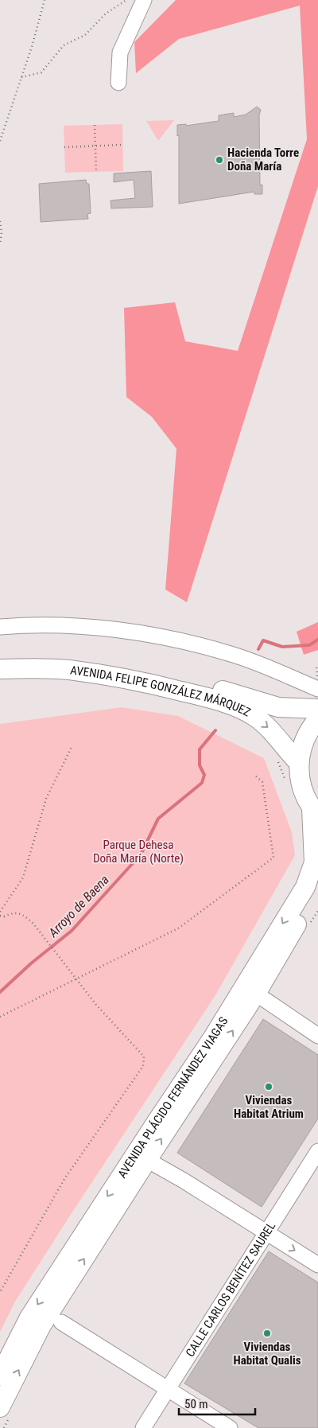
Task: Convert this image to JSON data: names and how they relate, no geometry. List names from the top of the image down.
{
  "streets": {
    "main road": ["AVENIDA FELIPE GONZÁLEZ MÁRQUEZ", "AVENIDA PLÁCIDO FERNÁNDEZ VIAGAS"],
    "street": ["CALLE CARLOS BENÍTEZ SAUREL"]
  },
  "water": ["Arroyo de Baena"],
  "parks": ["Parque Dehesa Doña María (Norte)"],
  "places": ["Hacienda Torre Doña María", "Viviendas Habitat Atrium", "Viviendas Habitat Qualis"],
  "scale_bar": "50 m"
}
